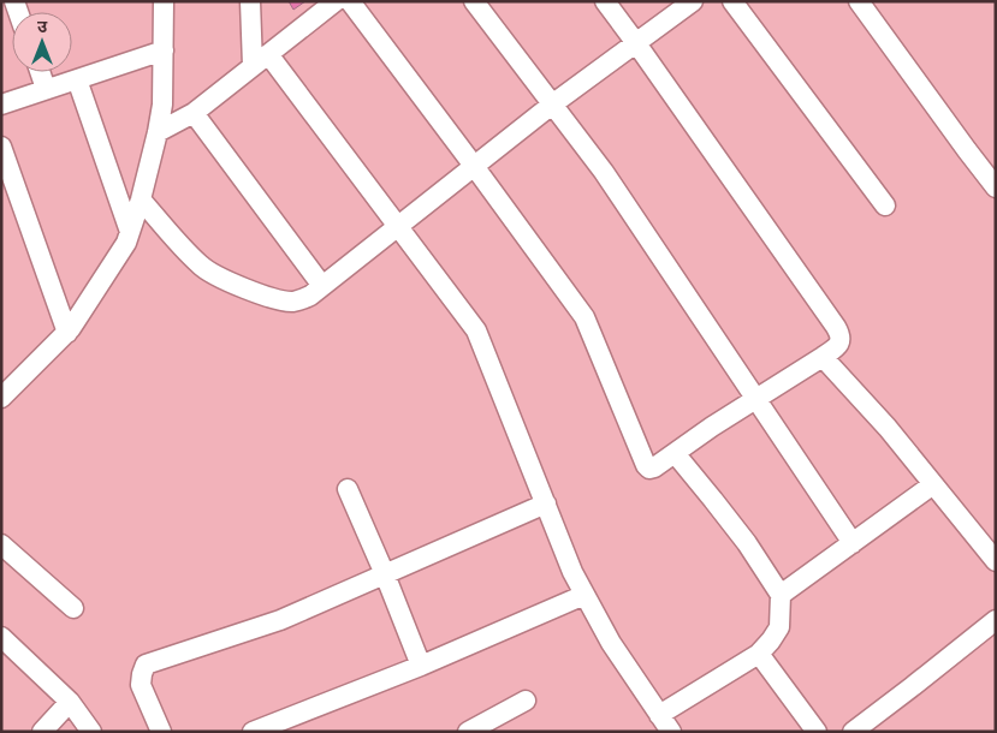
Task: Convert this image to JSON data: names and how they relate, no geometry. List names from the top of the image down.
{
  "north": "top"
}
